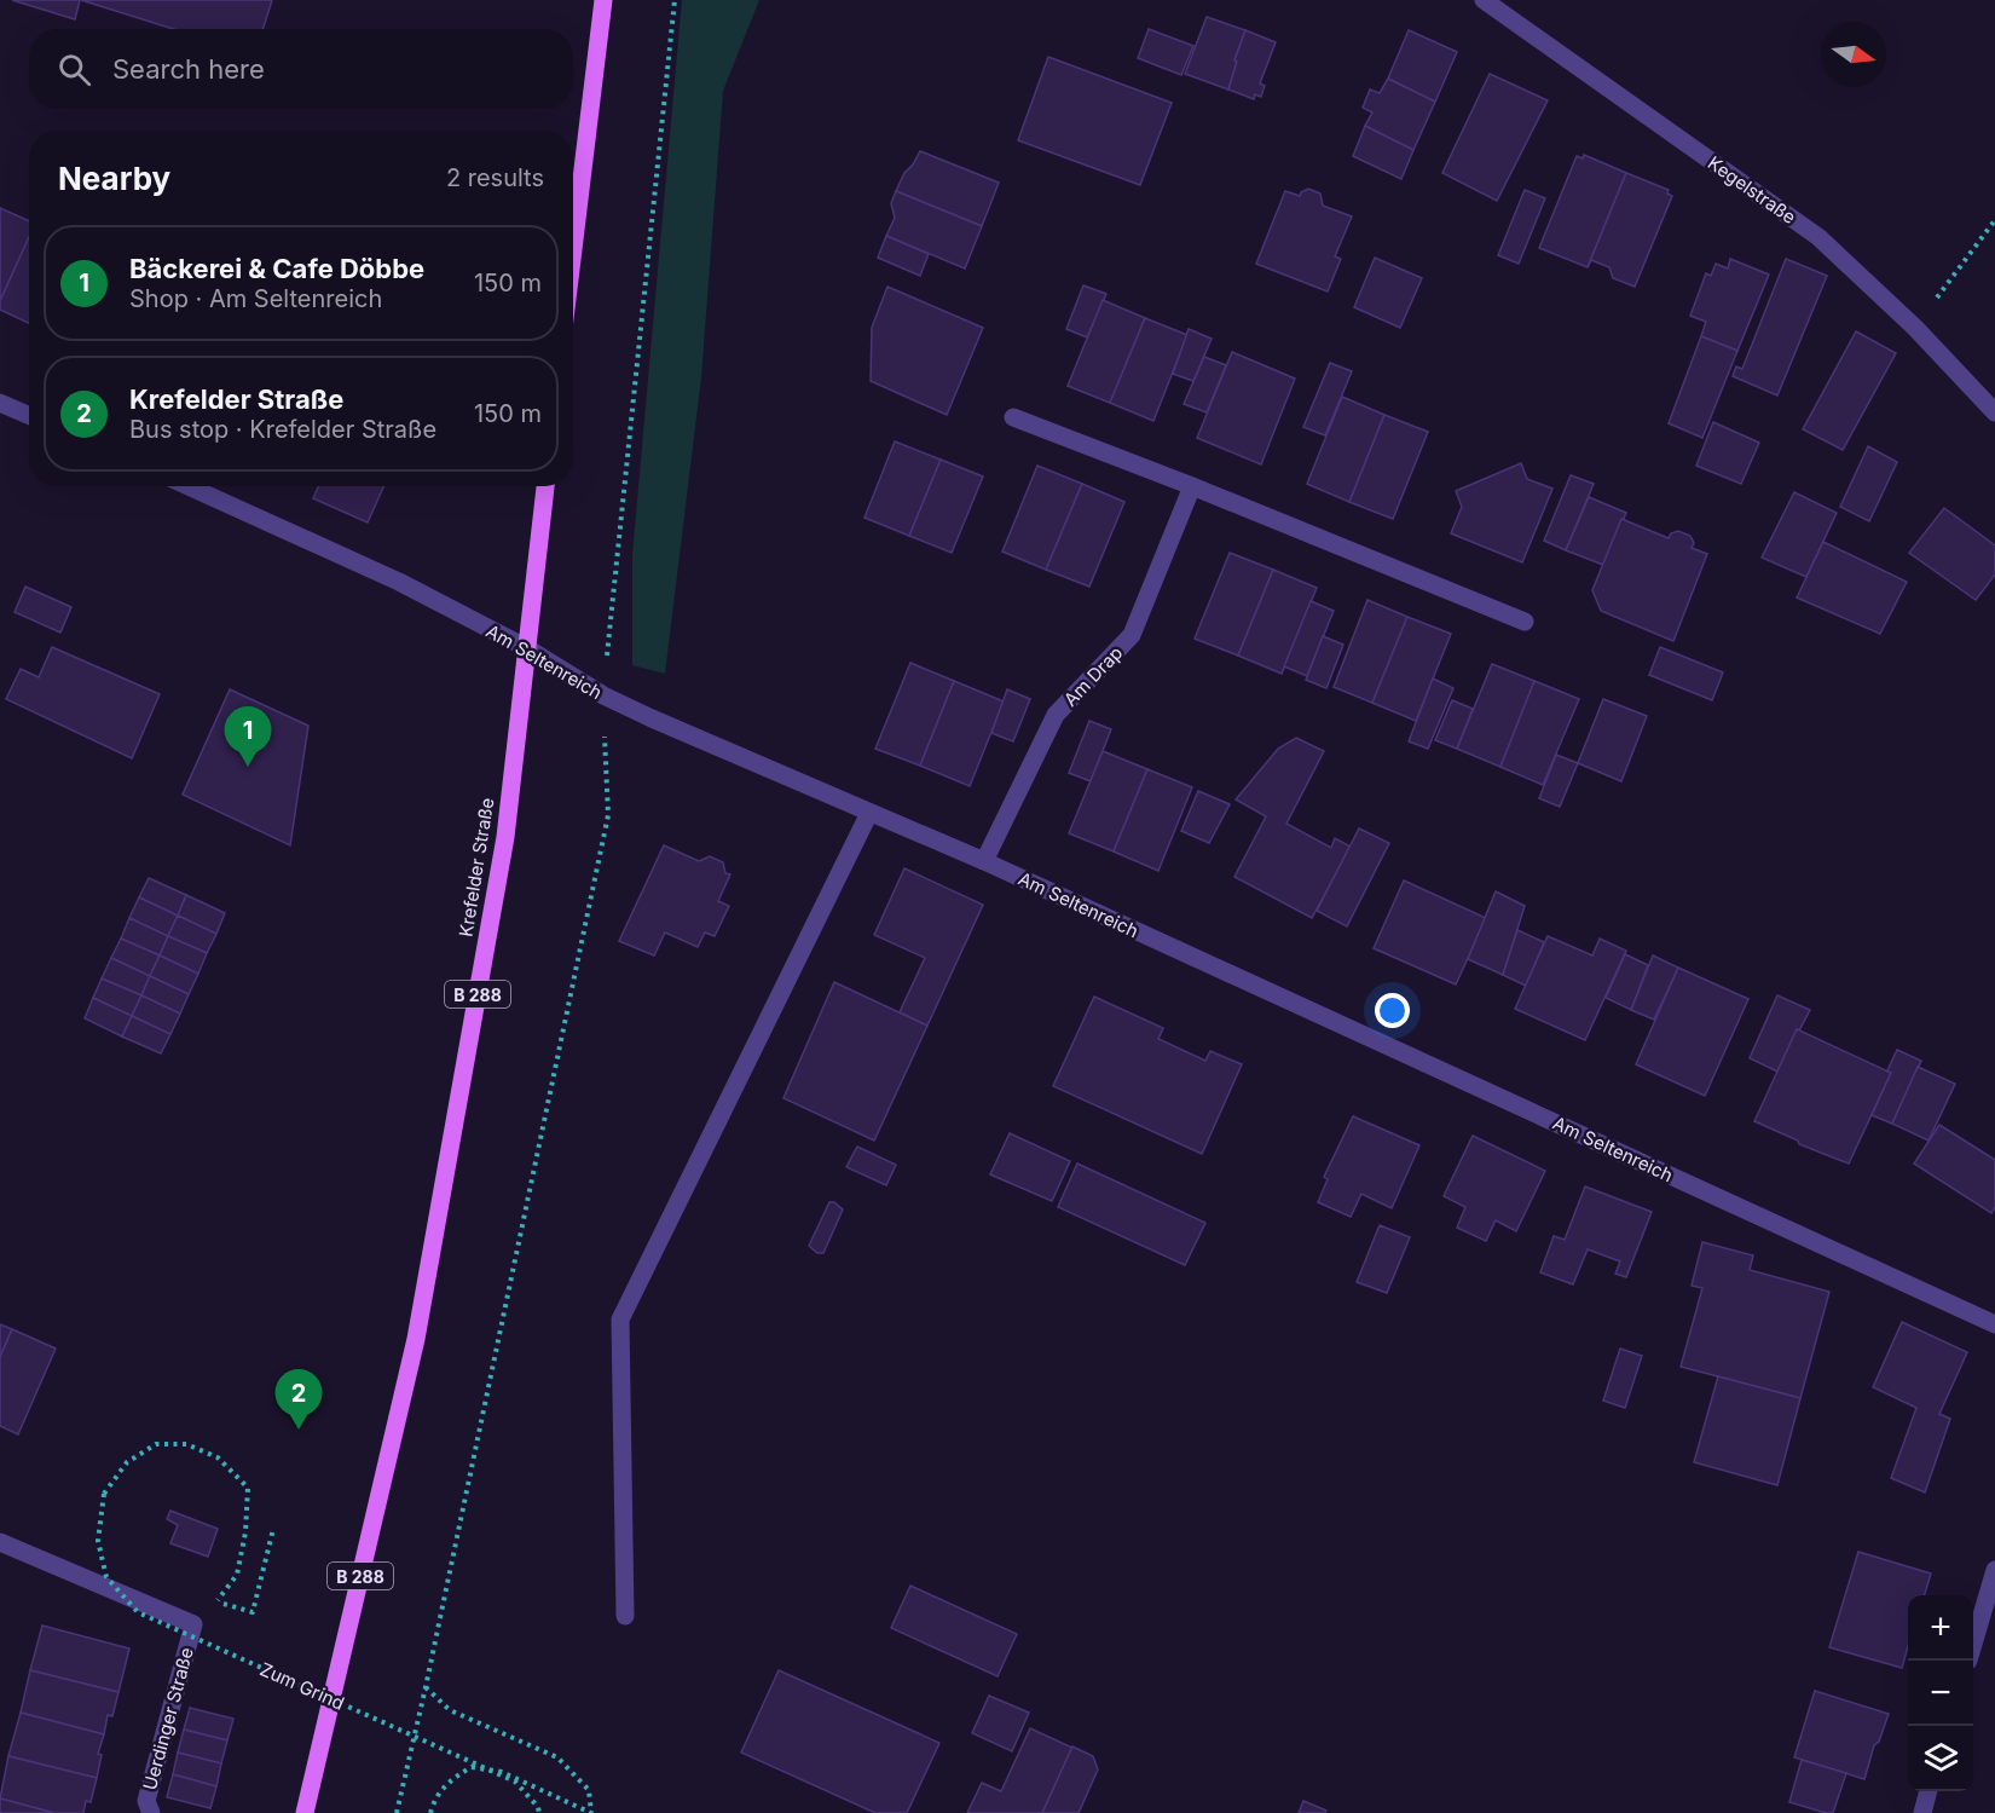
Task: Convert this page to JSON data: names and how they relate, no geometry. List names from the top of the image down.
{
  "streets": {
    "main road": ["Krefelder Straße", "B 288"],
    "street": [
      "Kegelstraße",
      "Am Seltenreich",
      "Am Drap",
      "Uerdinger Straße"
    ],
    "path": ["Zum Grind"]
  },
  "crossings": [
    ["Am Seltenreich", "Am Drap"],
    ["Am Seltenreich", "Krefelder Straße"]
  ],
  "north": "right",
  "page": {
    "search": "Search here",
    "heading": ["Nearby", "2 results"],
    "list": [
      {
        "mark": "1",
        "name": "Bäckerei & Cafe Döbbe",
        "note": "Shop · Am Seltenreich",
        "value": "150 m"
      },
      {
        "mark": "2",
        "name": "Krefelder Straße",
        "note": "Bus stop · Krefelder Straße",
        "value": "150 m"
      }
    ],
    "pins": ["1", "2"],
    "map_buttons": ["+", "−"]
  }
}
